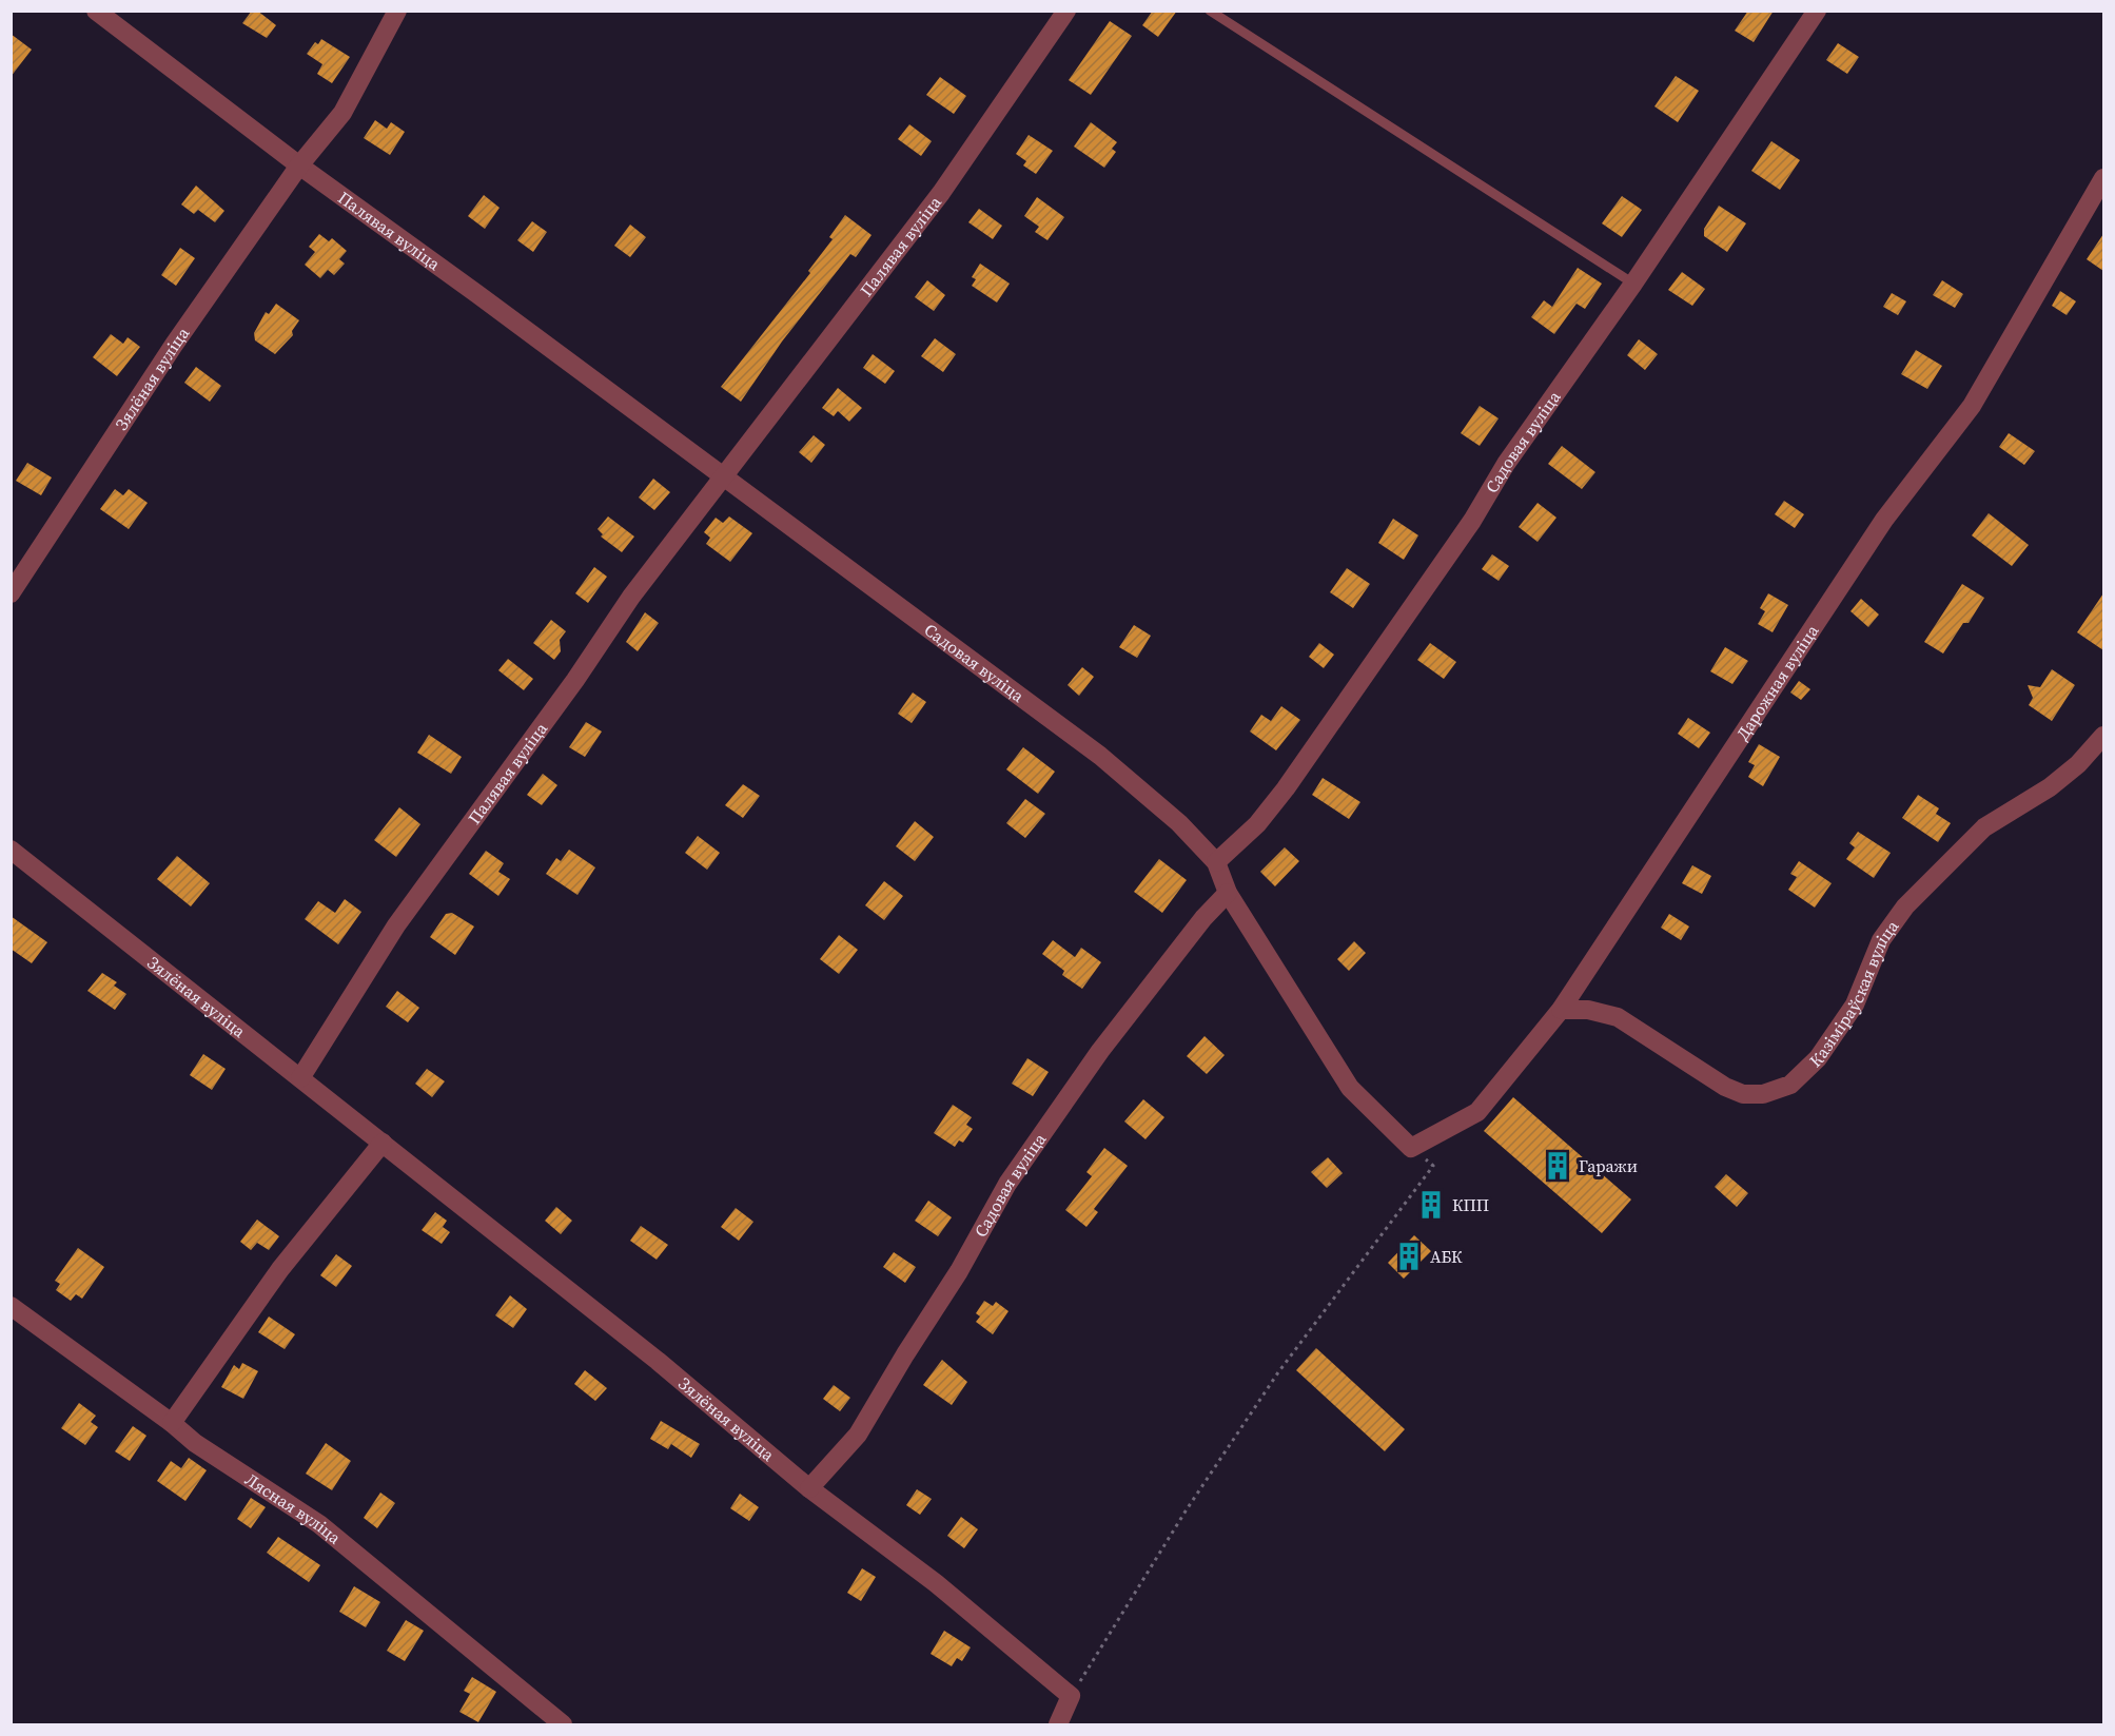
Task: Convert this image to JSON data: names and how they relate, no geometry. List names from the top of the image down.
{
  "streets": {
    "street": [
      "Палявая вуліца",
      "Зялёная вуліца",
      "Садовая вуліца",
      "Дарожная вуліца",
      "Казіміраўская вуліца",
      "Лясная вуліца"
    ]
  },
  "crossings": [
    ["Палявая вуліца", "Зялёная вуліца"],
    ["Палявая вуліца", "Садовая вуліца"],
    ["Зялёная вуліца", "Садовая вуліца"],
    ["Садовая вуліца", "Дарожная вуліца"],
    ["Дарожная вуліца", "Казіміраўская вуліца"]
  ],
  "places": {
    "building": ["Гаражи", "КПП", "АБК"]
  }
}
